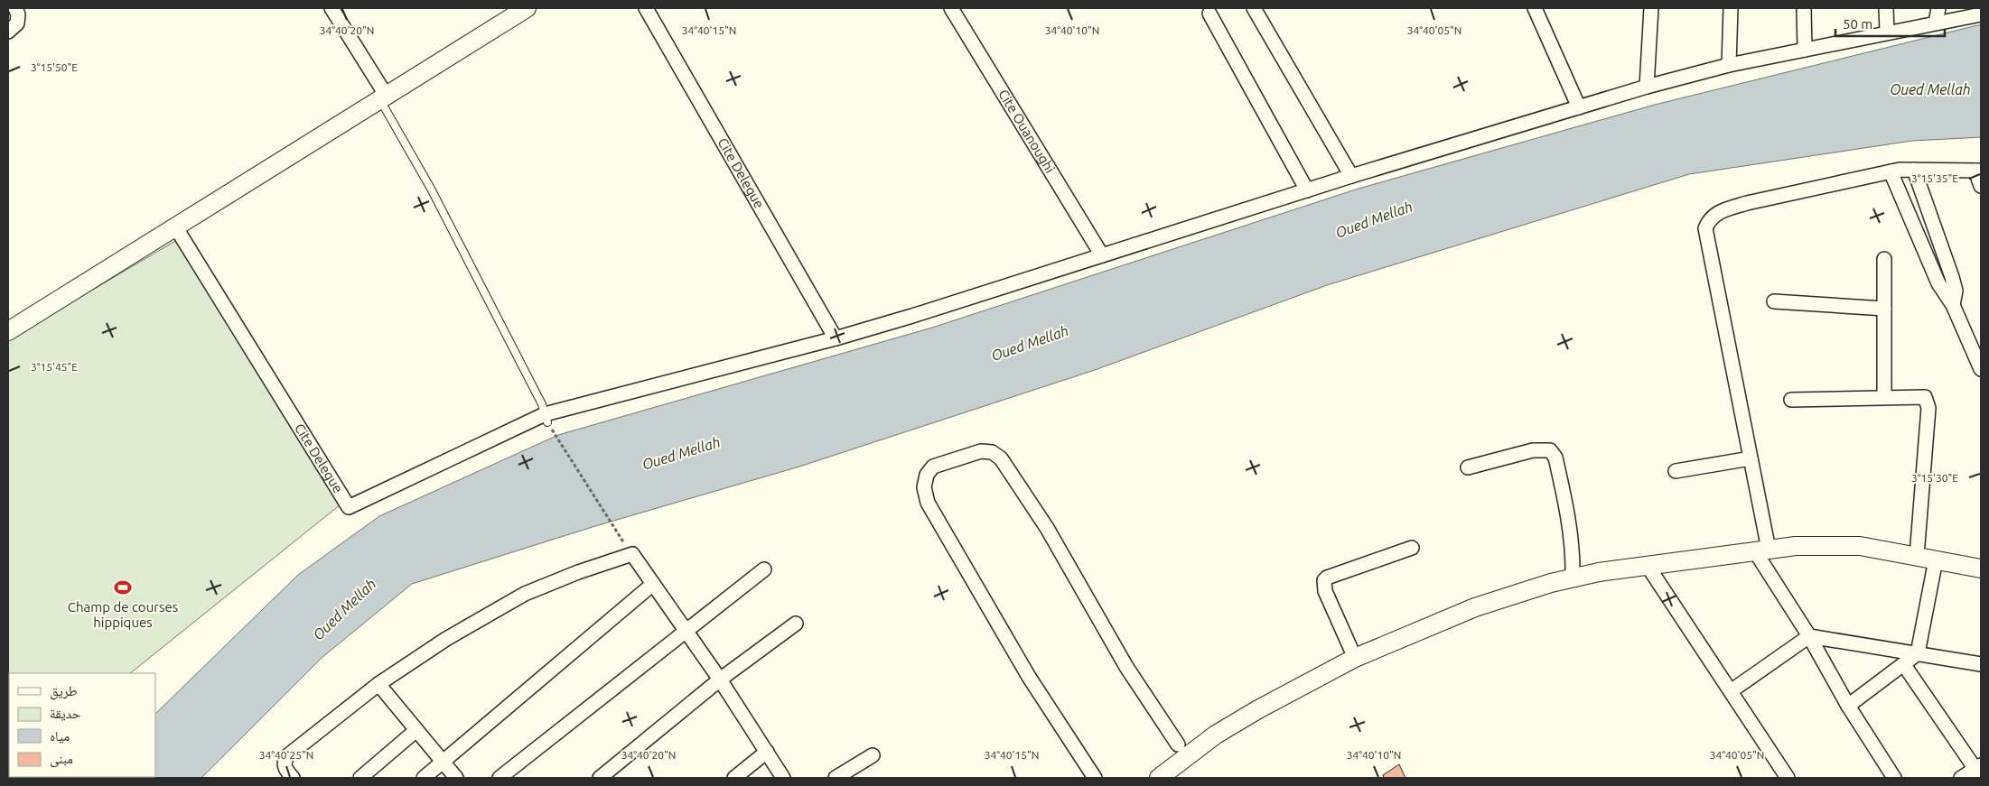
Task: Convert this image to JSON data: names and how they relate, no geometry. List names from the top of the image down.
{
  "streets": {
    "street": ["Cite Ouanoughi", "Cite Delegue"]
  },
  "water": ["Oued Mellah"],
  "places": {
    "sports": ["Champ de courses hippiques"]
  },
  "legend": [
    "طريق",
    "حديقة",
    "مياه",
    "مبنى"
  ],
  "scale_bar": "50 m",
  "coordinates": [
    "34°40'20\"N",
    "34°40'15\"N",
    "34°40'10\"N",
    "34°40'05\"N",
    "3°15'50\"E",
    "3°15'35\"E",
    "3°15'45\"E",
    "3°15'30\"E",
    "34°40'25\"N"
  ]
}
